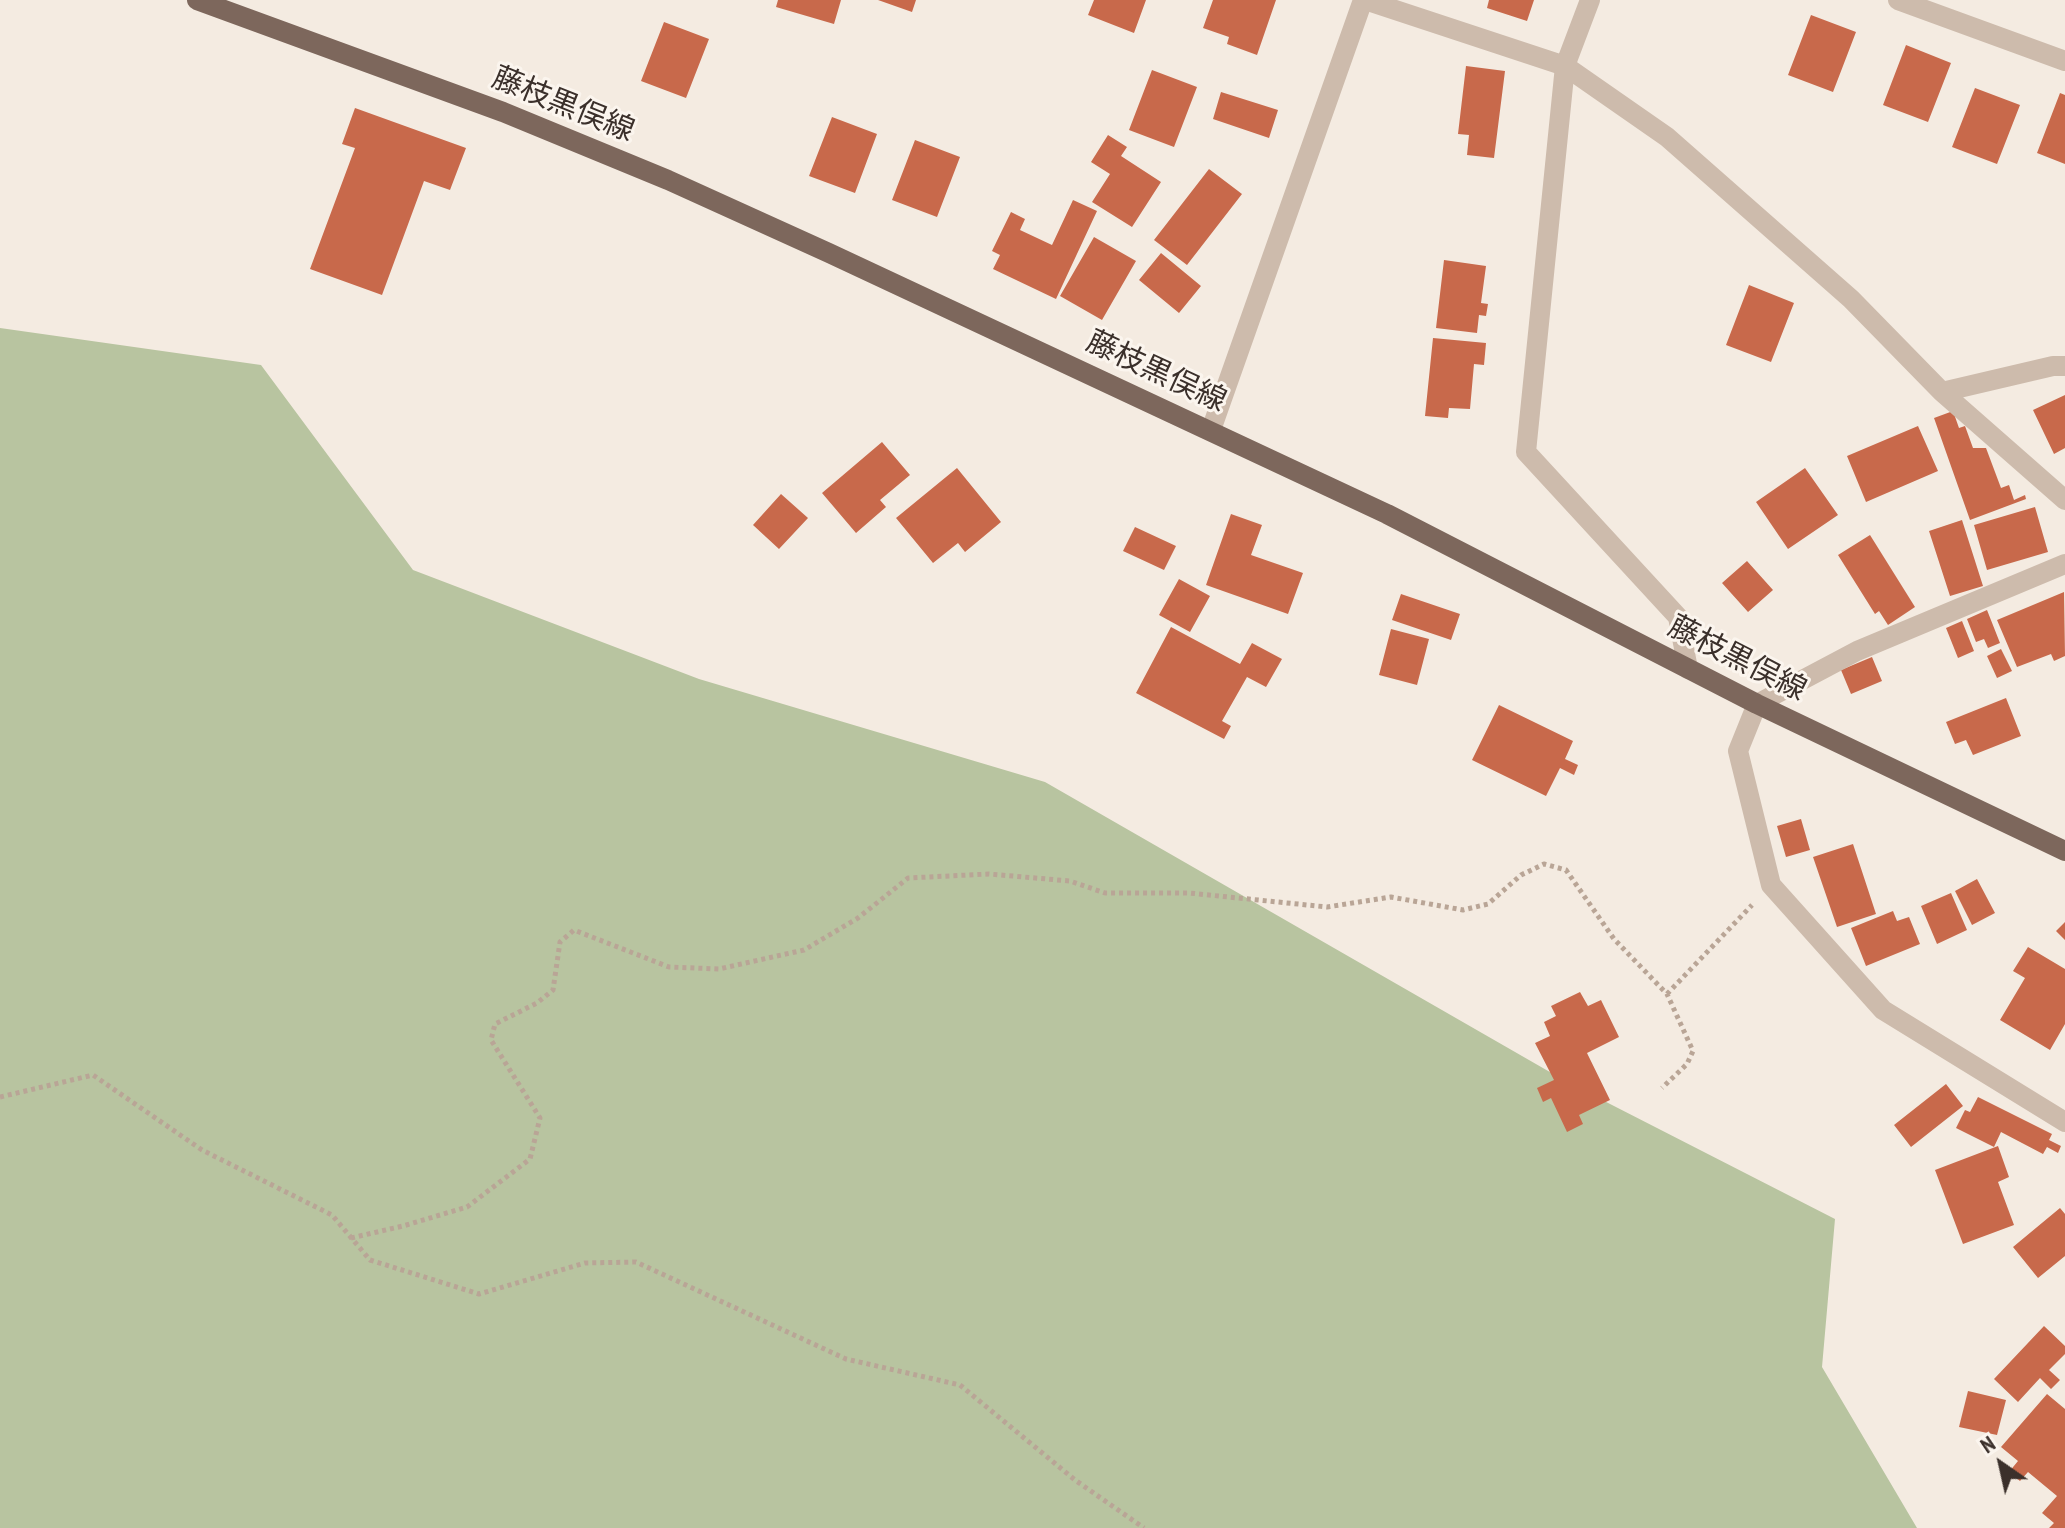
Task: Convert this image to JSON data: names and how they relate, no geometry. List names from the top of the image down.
{
  "streets": {
    "main road": ["藤枝黒俣線"]
  },
  "north": "top left"
}
